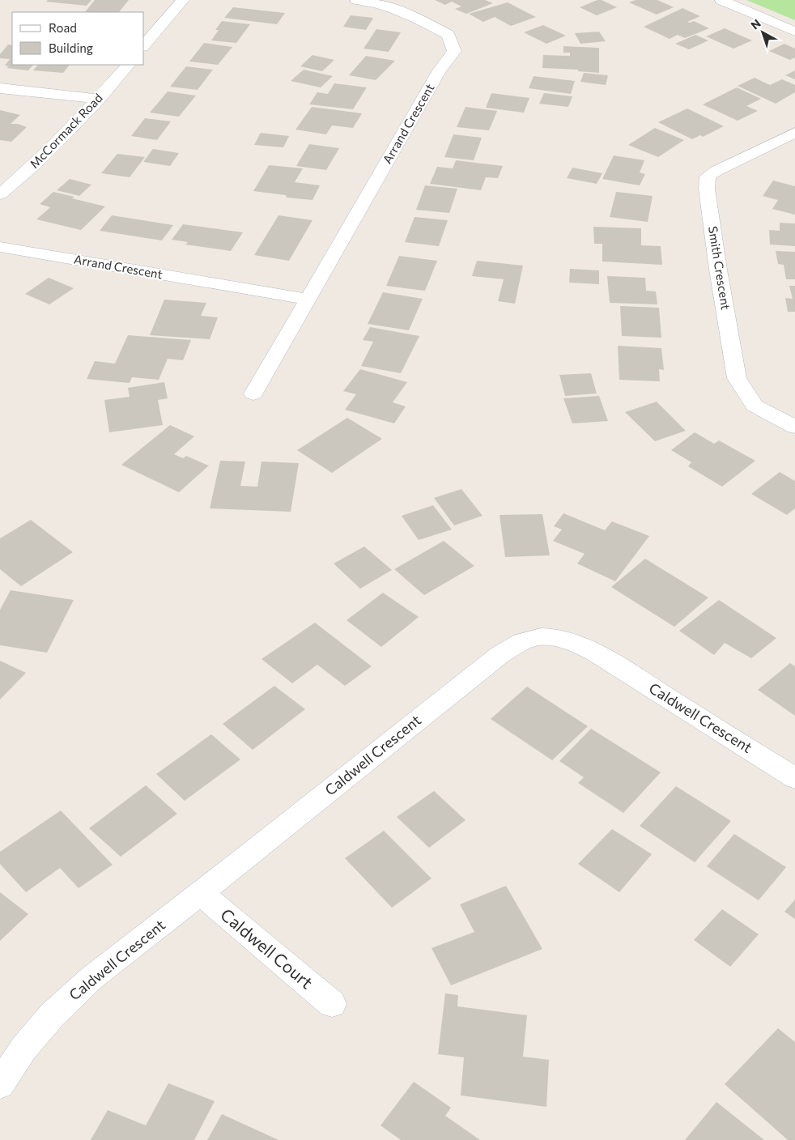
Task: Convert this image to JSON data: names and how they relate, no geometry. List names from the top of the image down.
{
  "streets": {
    "street": [
      "Arrand Crescent",
      "McCormack Road",
      "Smith Crescent",
      "Caldwell Crescent",
      "Caldwell Court"
    ]
  },
  "crossings": [
    ["Caldwell Crescent", "Caldwell Court"]
  ],
  "legend": ["Road", "Building"],
  "north": "top left"
}
